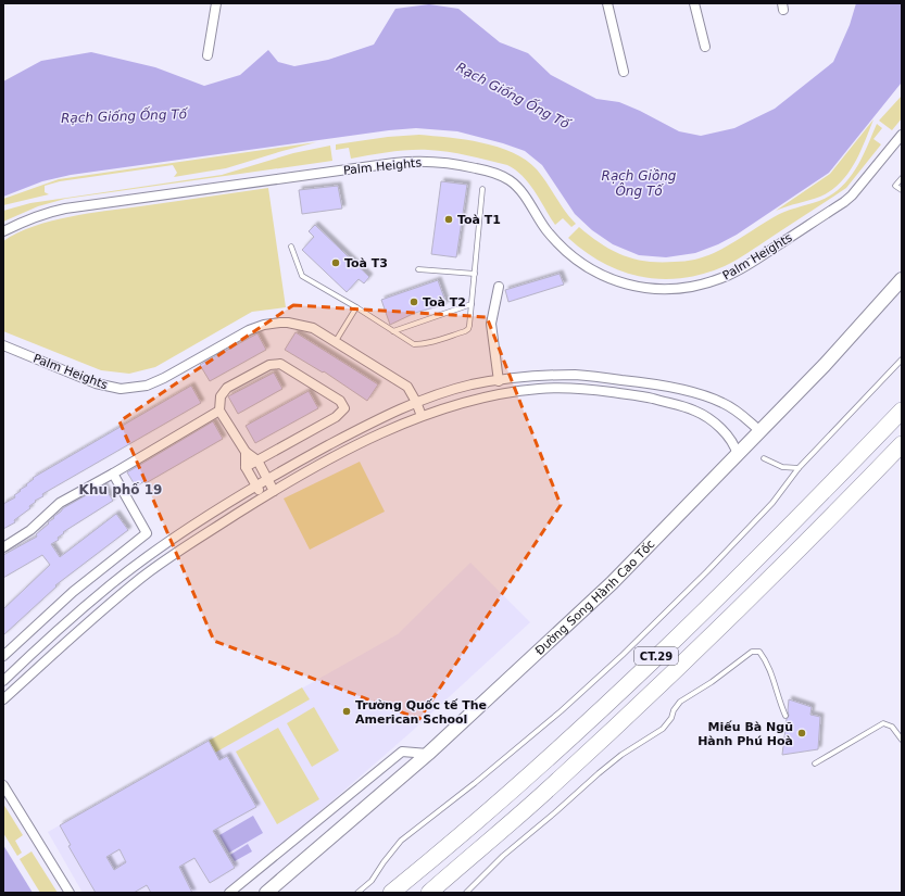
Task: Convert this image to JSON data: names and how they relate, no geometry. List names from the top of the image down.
{
  "streets": {
    "highway": ["CT.29"],
    "main road": ["Đường Song Hành Cao Tốc"],
    "street": ["Palm Heights"]
  },
  "districts": ["Khu phố 19"],
  "water": ["Rạch Giống Ống Tố", "Rạch Giồng Ông Tố"],
  "places": [
    "Toà T1",
    "Toà T3",
    "Toà T2",
    "Trường Quốc tế The American School",
    "Miếu Bà Ngũ Hành Phú Hoà"
  ]
}
